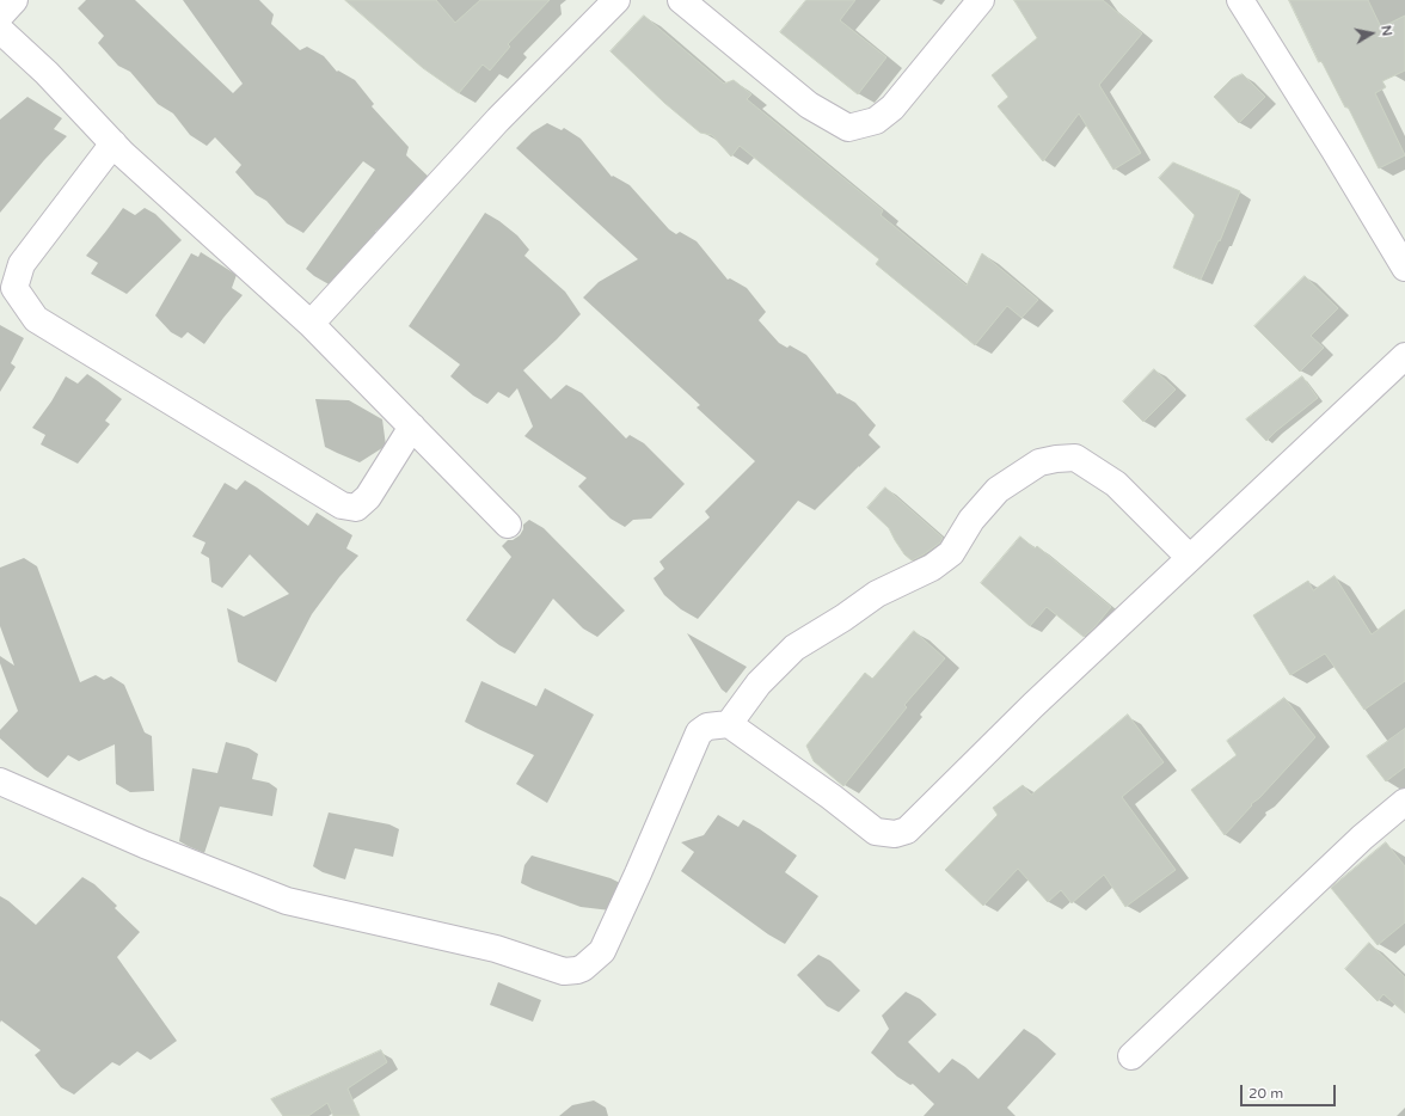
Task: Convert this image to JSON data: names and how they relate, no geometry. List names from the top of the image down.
{
  "scale_bar": "20 m",
  "north": "right"
}
